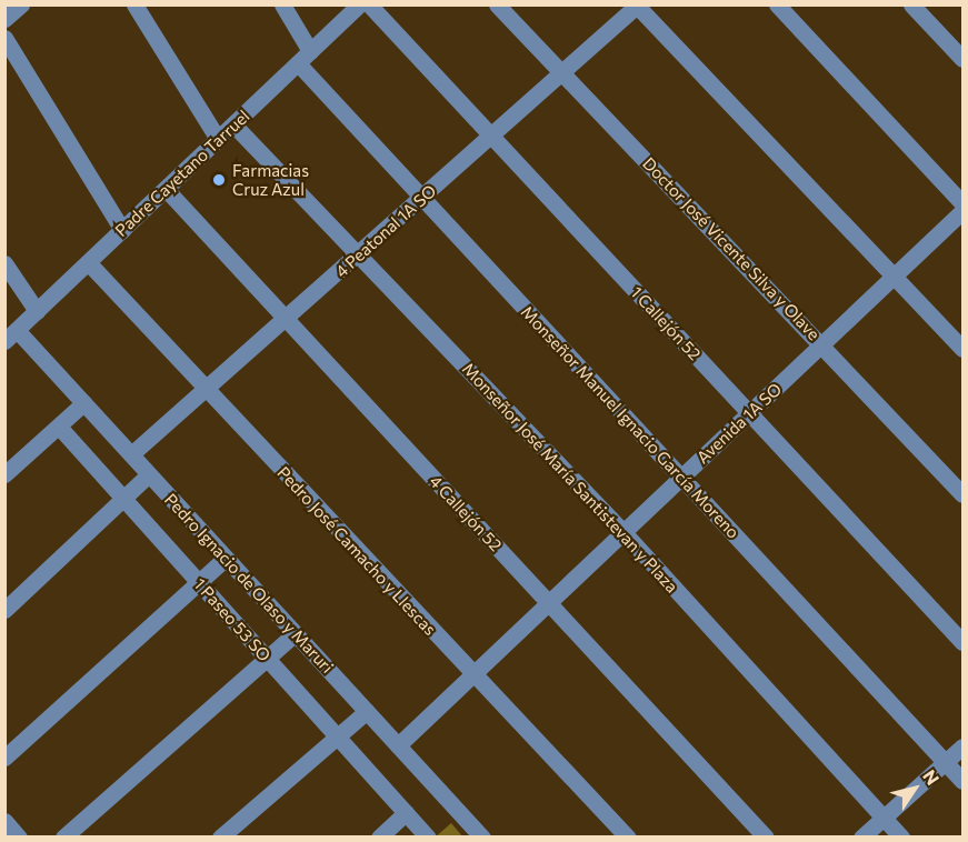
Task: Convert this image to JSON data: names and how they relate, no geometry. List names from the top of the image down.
{
  "streets": {
    "street": [
      "Padre Cayetano Tarruel",
      "4 Peatonal 1A SO",
      "Doctor José Vicente Silva y Olave",
      "1 Callejón 52",
      "Monseñor Manuel Ignacio García Moreno",
      "Avenida 1A SO",
      "Monseñor José María Santistevan y Plaza",
      "4 Callejón 52",
      "Pedro José Camacho y Llescas",
      "Pedro Ignacio de Olaso y Maruri",
      "1 Paseo 53 SO"
    ]
  },
  "crossings": [
    ["Padre Cayetano Tarruel", "Monseñor Manuel Ignacio García Moreno"],
    ["Padre Cayetano Tarruel", "Monseñor José María Santistevan y Plaza"],
    ["Padre Cayetano Tarruel", "4 Callejón 52"],
    ["Padre Cayetano Tarruel", "Pedro José Camacho y Llescas"],
    ["Padre Cayetano Tarruel", "Pedro Ignacio de Olaso y Maruri"],
    ["4 Peatonal 1A SO", "Doctor José Vicente Silva y Olave"],
    ["4 Peatonal 1A SO", "1 Callejón 52"],
    ["4 Peatonal 1A SO", "Monseñor Manuel Ignacio García Moreno"],
    ["4 Peatonal 1A SO", "Monseñor José María Santistevan y Plaza"],
    ["4 Peatonal 1A SO", "4 Callejón 52"],
    ["4 Peatonal 1A SO", "Pedro José Camacho y Llescas"],
    ["4 Peatonal 1A SO", "Pedro Ignacio de Olaso y Maruri"],
    ["Doctor José Vicente Silva y Olave", "Avenida 1A SO"],
    ["1 Callejón 52", "Avenida 1A SO"],
    ["Monseñor Manuel Ignacio García Moreno", "Avenida 1A SO"],
    ["Avenida 1A SO", "Monseñor José María Santistevan y Plaza"],
    ["Avenida 1A SO", "4 Callejón 52"],
    ["Avenida 1A SO", "Pedro José Camacho y Llescas"],
    ["Avenida 1A SO", "Pedro Ignacio de Olaso y Maruri"]
  ],
  "places": ["Farmacias Cruz Azul"],
  "north": "top right"
}
